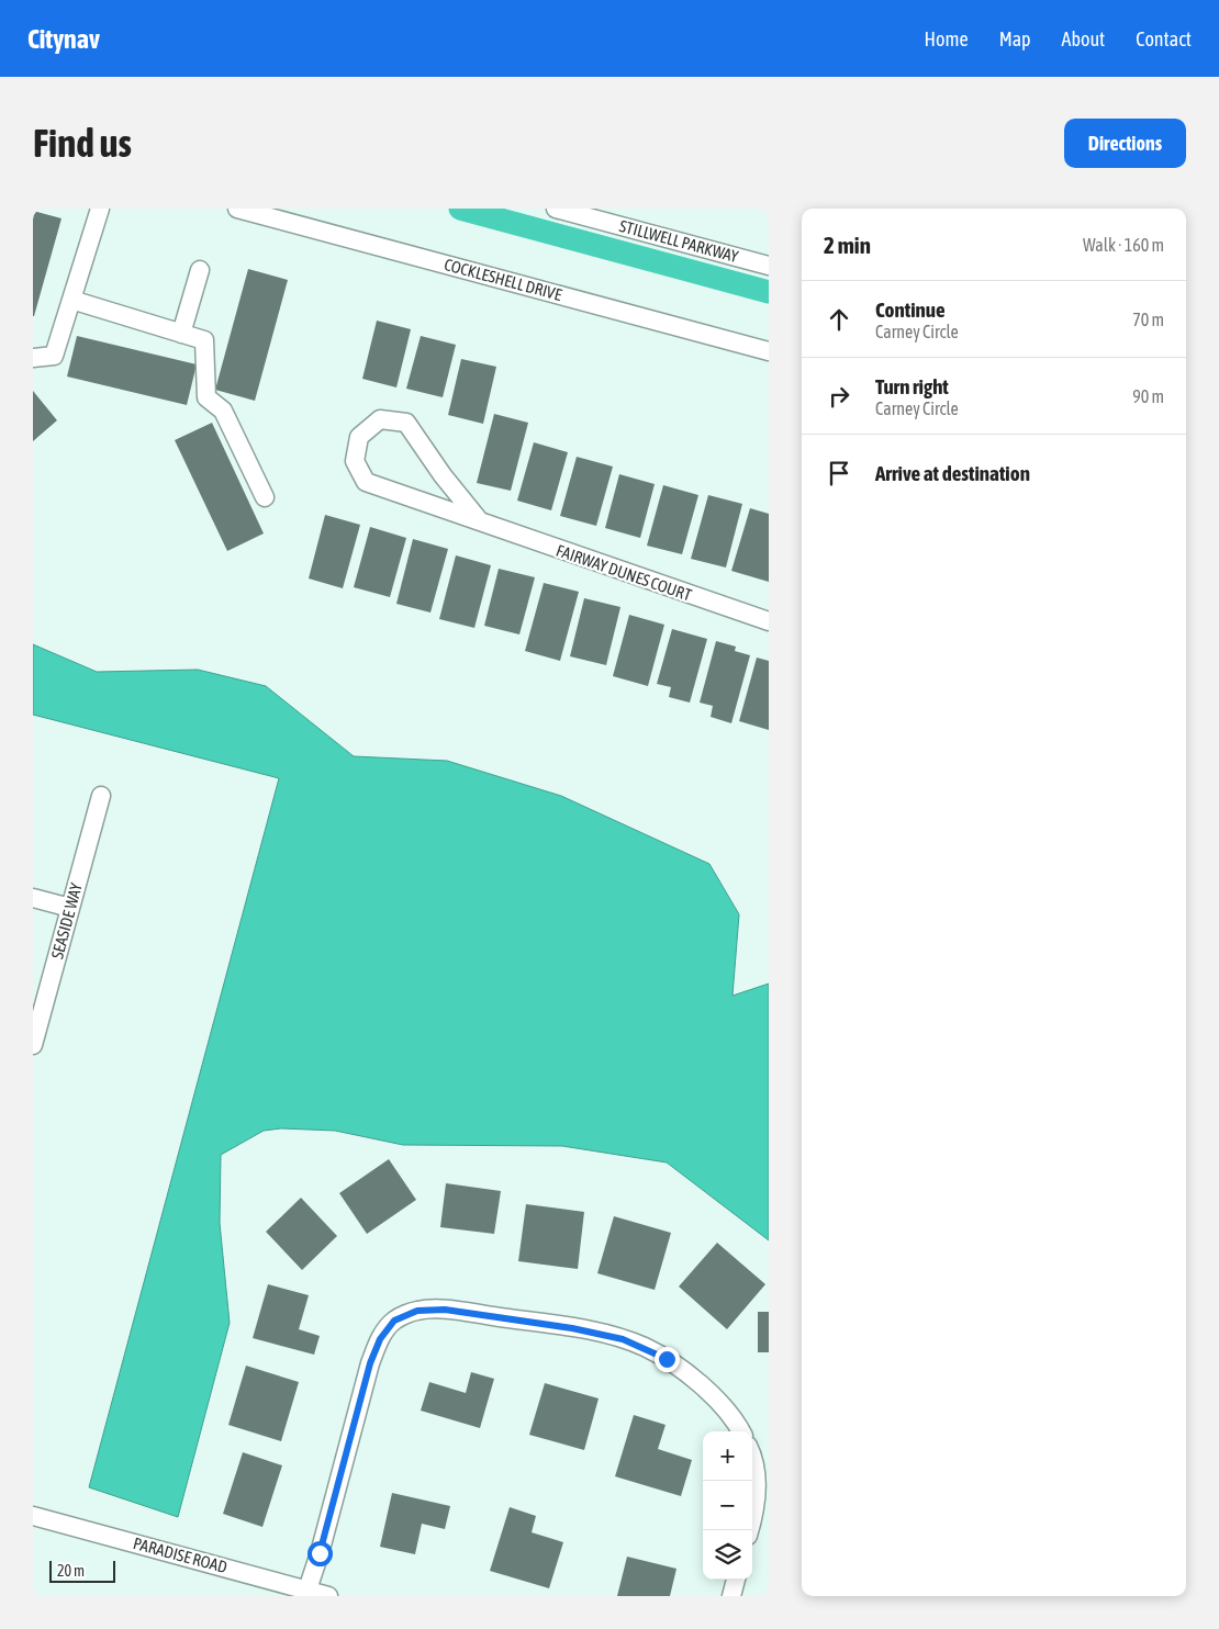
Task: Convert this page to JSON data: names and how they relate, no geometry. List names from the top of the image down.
{
  "streets": {
    "street": [
      "STILLWELL PARKWAY",
      "COCKLESHELL DRIVE",
      "FAIRWAY DUNES COURT",
      "SEASIDE WAY",
      "PARADISE ROAD"
    ]
  },
  "scale_bar": "20 m",
  "page": {
    "header": "Citynav",
    "nav": [
      "Home",
      "Map",
      "About",
      "Contact"
    ],
    "buttons": "Directions",
    "title": "Find us",
    "heading": ["2 min", "Walk · 160 m"],
    "list": [
      ["Continue", "Carney Circle", "70 m"],
      ["Turn right", "Carney Circle", "90 m"],
      "Arrive at destination"
    ],
    "map_buttons": ["+", "−"],
    "scale": "20 m"
  }
}
